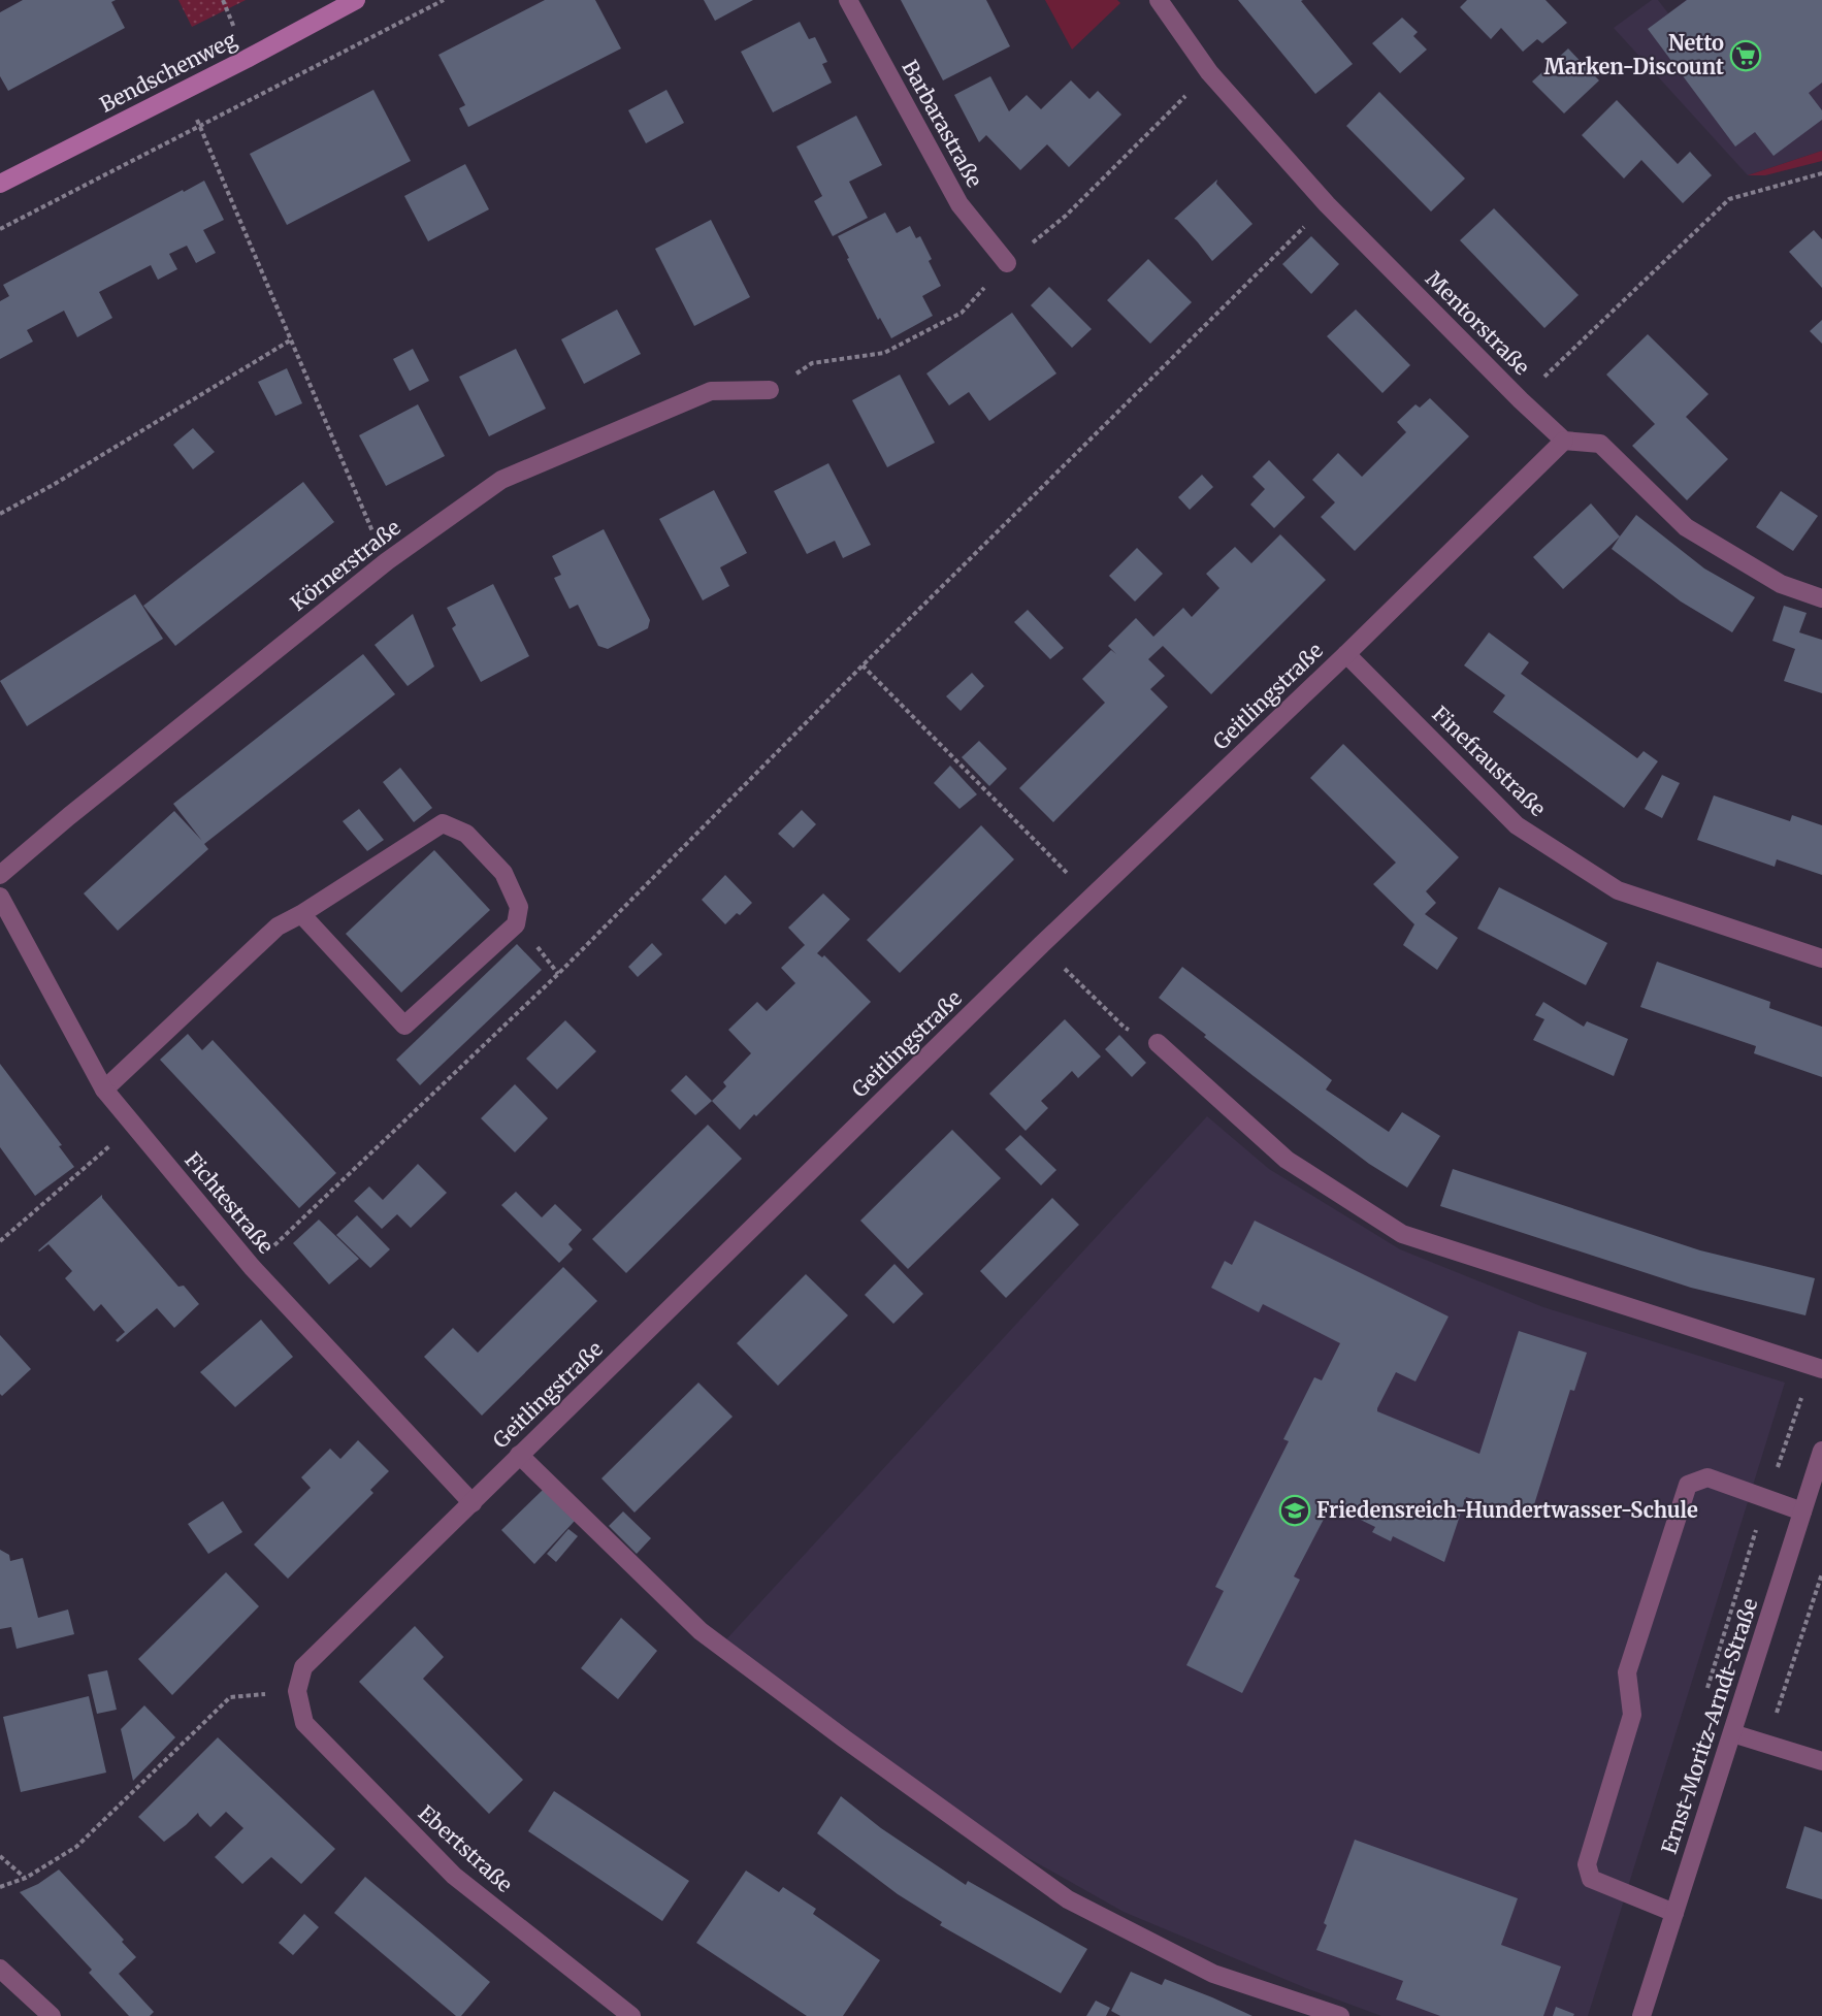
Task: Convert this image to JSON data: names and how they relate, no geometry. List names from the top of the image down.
{
  "streets": {
    "street": [
      "Bendschenweg",
      "Barbarastraße",
      "Mentorstraße",
      "Körnerstraße",
      "Geitlingstraße",
      "Finefraustraße",
      "Fichtestraße",
      "Ernst-Moritz-Arndt-Straße",
      "Ebertstraße"
    ]
  },
  "crossings": [
    ["Mentorstraße", "Geitlingstraße"],
    ["Geitlingstraße", "Finefraustraße"],
    ["Geitlingstraße", "Fichtestraße"],
    ["Geitlingstraße", "Ebertstraße"]
  ],
  "places": {
    "supermarket": ["Netto Marken-Discount"],
    "school or university": ["Friedensreich-Hundertwasser-Schule"]
  }
}
